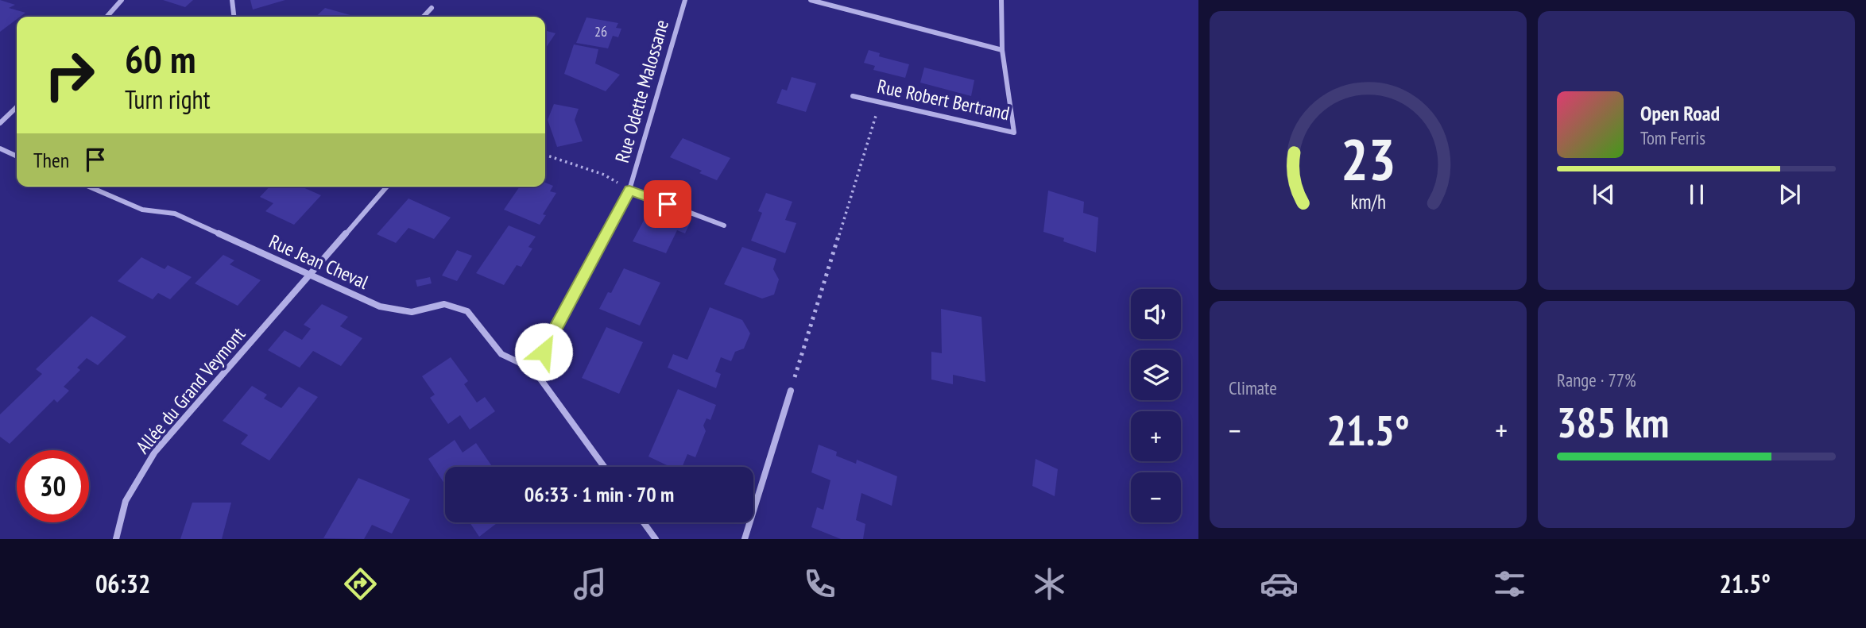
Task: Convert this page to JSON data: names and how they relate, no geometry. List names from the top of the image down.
{
  "streets": {
    "street": [
      "Rue Odette Malossane",
      "Rue Robert Bertrand",
      "Rue Jean Cheval",
      "Allée du Grand Veymont"
    ]
  },
  "crossings": [
    ["Rue Odette Malossane", "Rue Jean Cheval"],
    ["Rue Jean Cheval", "Allée du Grand Veymont"]
  ],
  "house_numbers": ["26"],
  "page": {
    "turn": ["60 m", "Turn right"],
    "song": ["Open Road", "Tom Ferris"],
    "then": "Then",
    "map_buttons": ["+", "−"],
    "tile": [
      "Climate",
      ["Range · 77%", "385 km"]
    ],
    "heat": ["−", "21.5°", "+"],
    "limit": "30",
    "trip": "06:33 · 1 min · 70 m",
    "tabs": ["06:32", "21.5°"],
    "gauge": ["23", "km/h"]
  }
}
